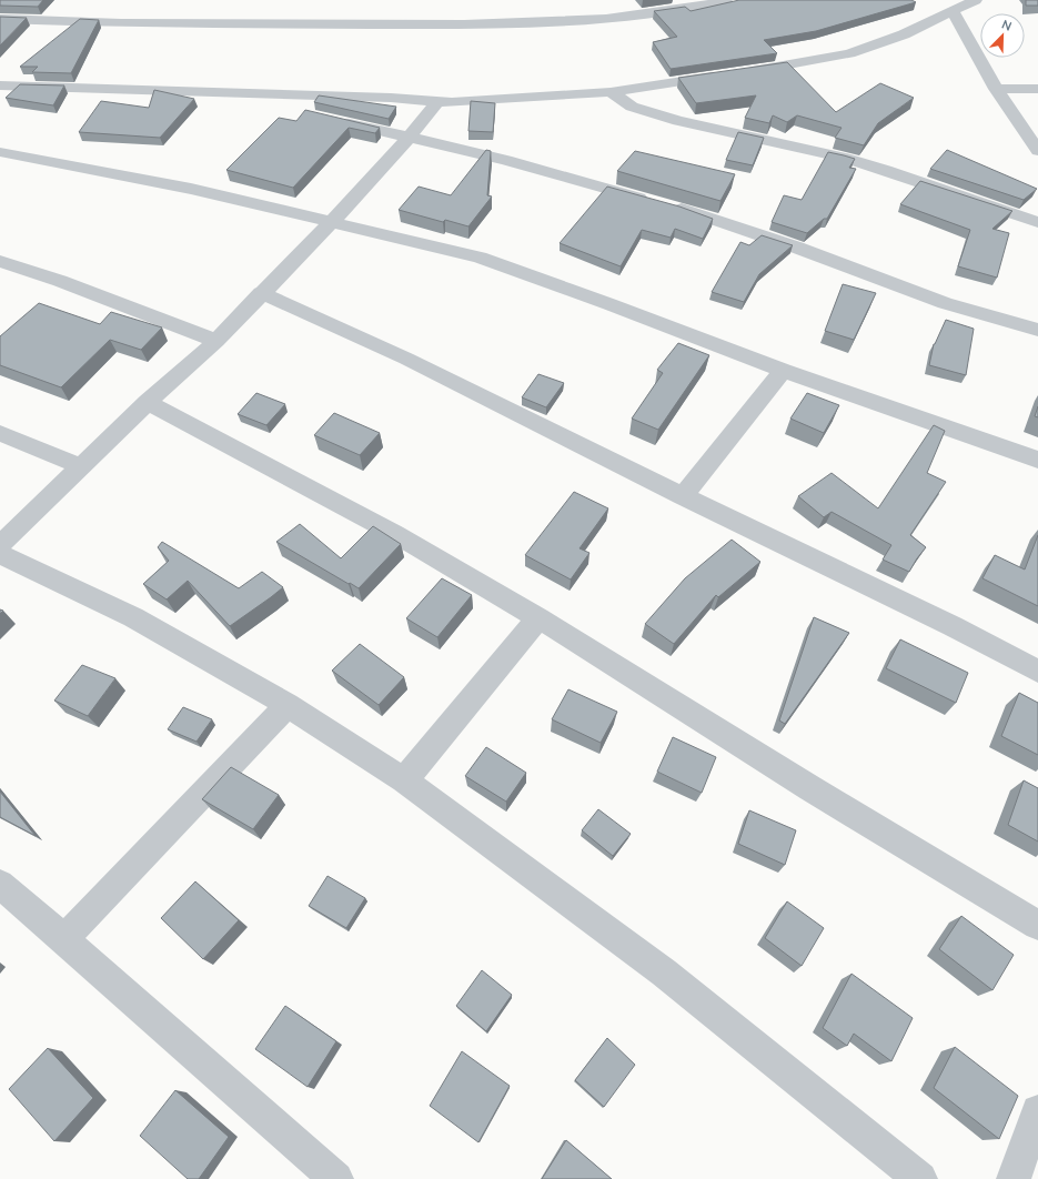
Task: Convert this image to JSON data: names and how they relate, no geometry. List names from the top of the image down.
{
  "north": "top right"
}
